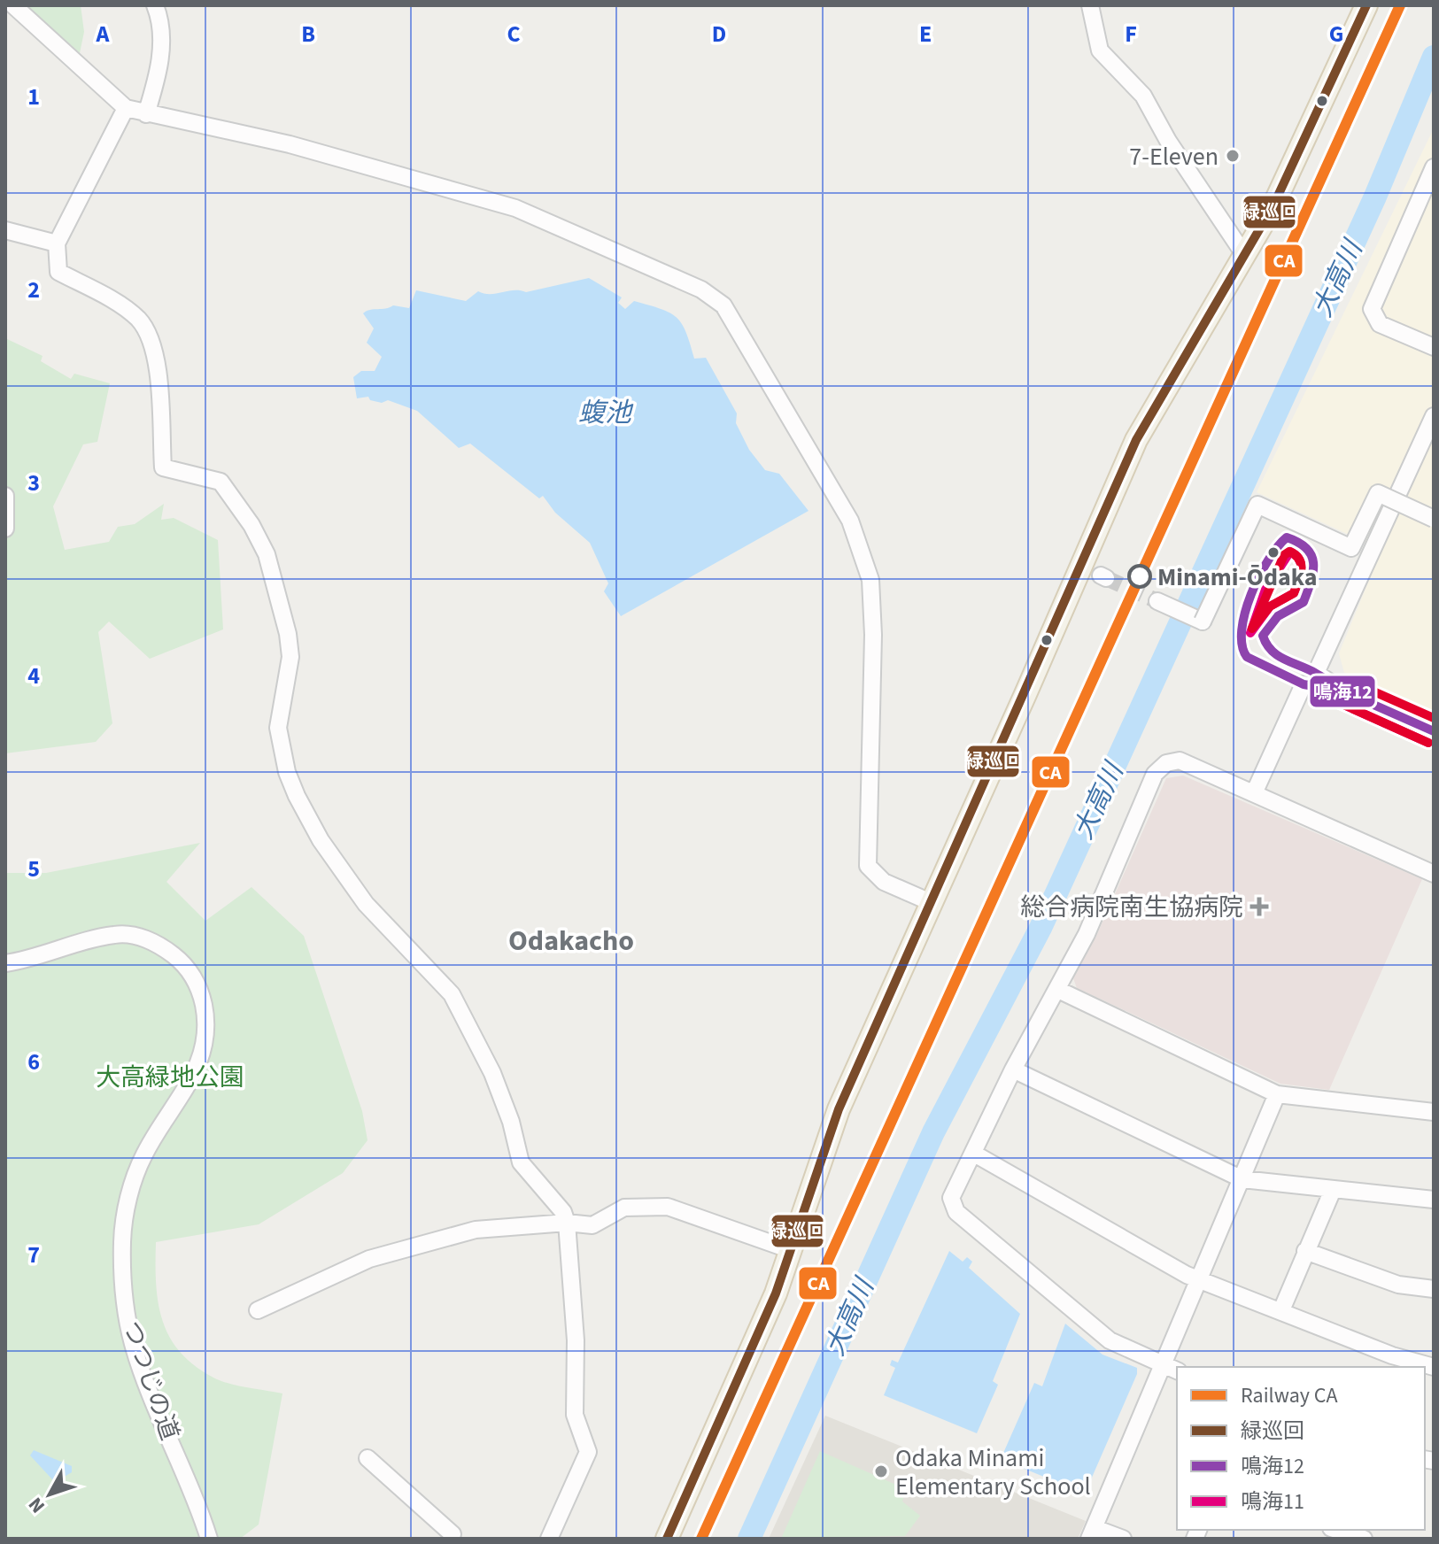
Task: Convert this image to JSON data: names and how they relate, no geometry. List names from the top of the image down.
{
  "streets": {
    "street": ["つつじの道"]
  },
  "districts": ["Odakacho"],
  "water": ["大高川", "蝮池"],
  "parks": ["大高緑地公園"],
  "places": {
    "other": ["7-Eleven", "Minami-Ōdaka", "Odaka Minami Elementary School"],
    "health": ["総合病院南生協病院"]
  },
  "lines": [
    "rail line CA",
    "transit line 緑巡回",
    "transit line 鳴海12",
    "transit line 鳴海11"
  ],
  "legend": [
    "Railway CA",
    "緑巡回",
    "鳴海12",
    "鳴海11"
  ],
  "north": "bottom left",
  "grid": {
    "columns": [
      "A",
      "B",
      "C",
      "D",
      "E",
      "F",
      "G"
    ],
    "rows": [
      "1",
      "2",
      "3",
      "4",
      "5",
      "6",
      "7"
    ]
  }
}
